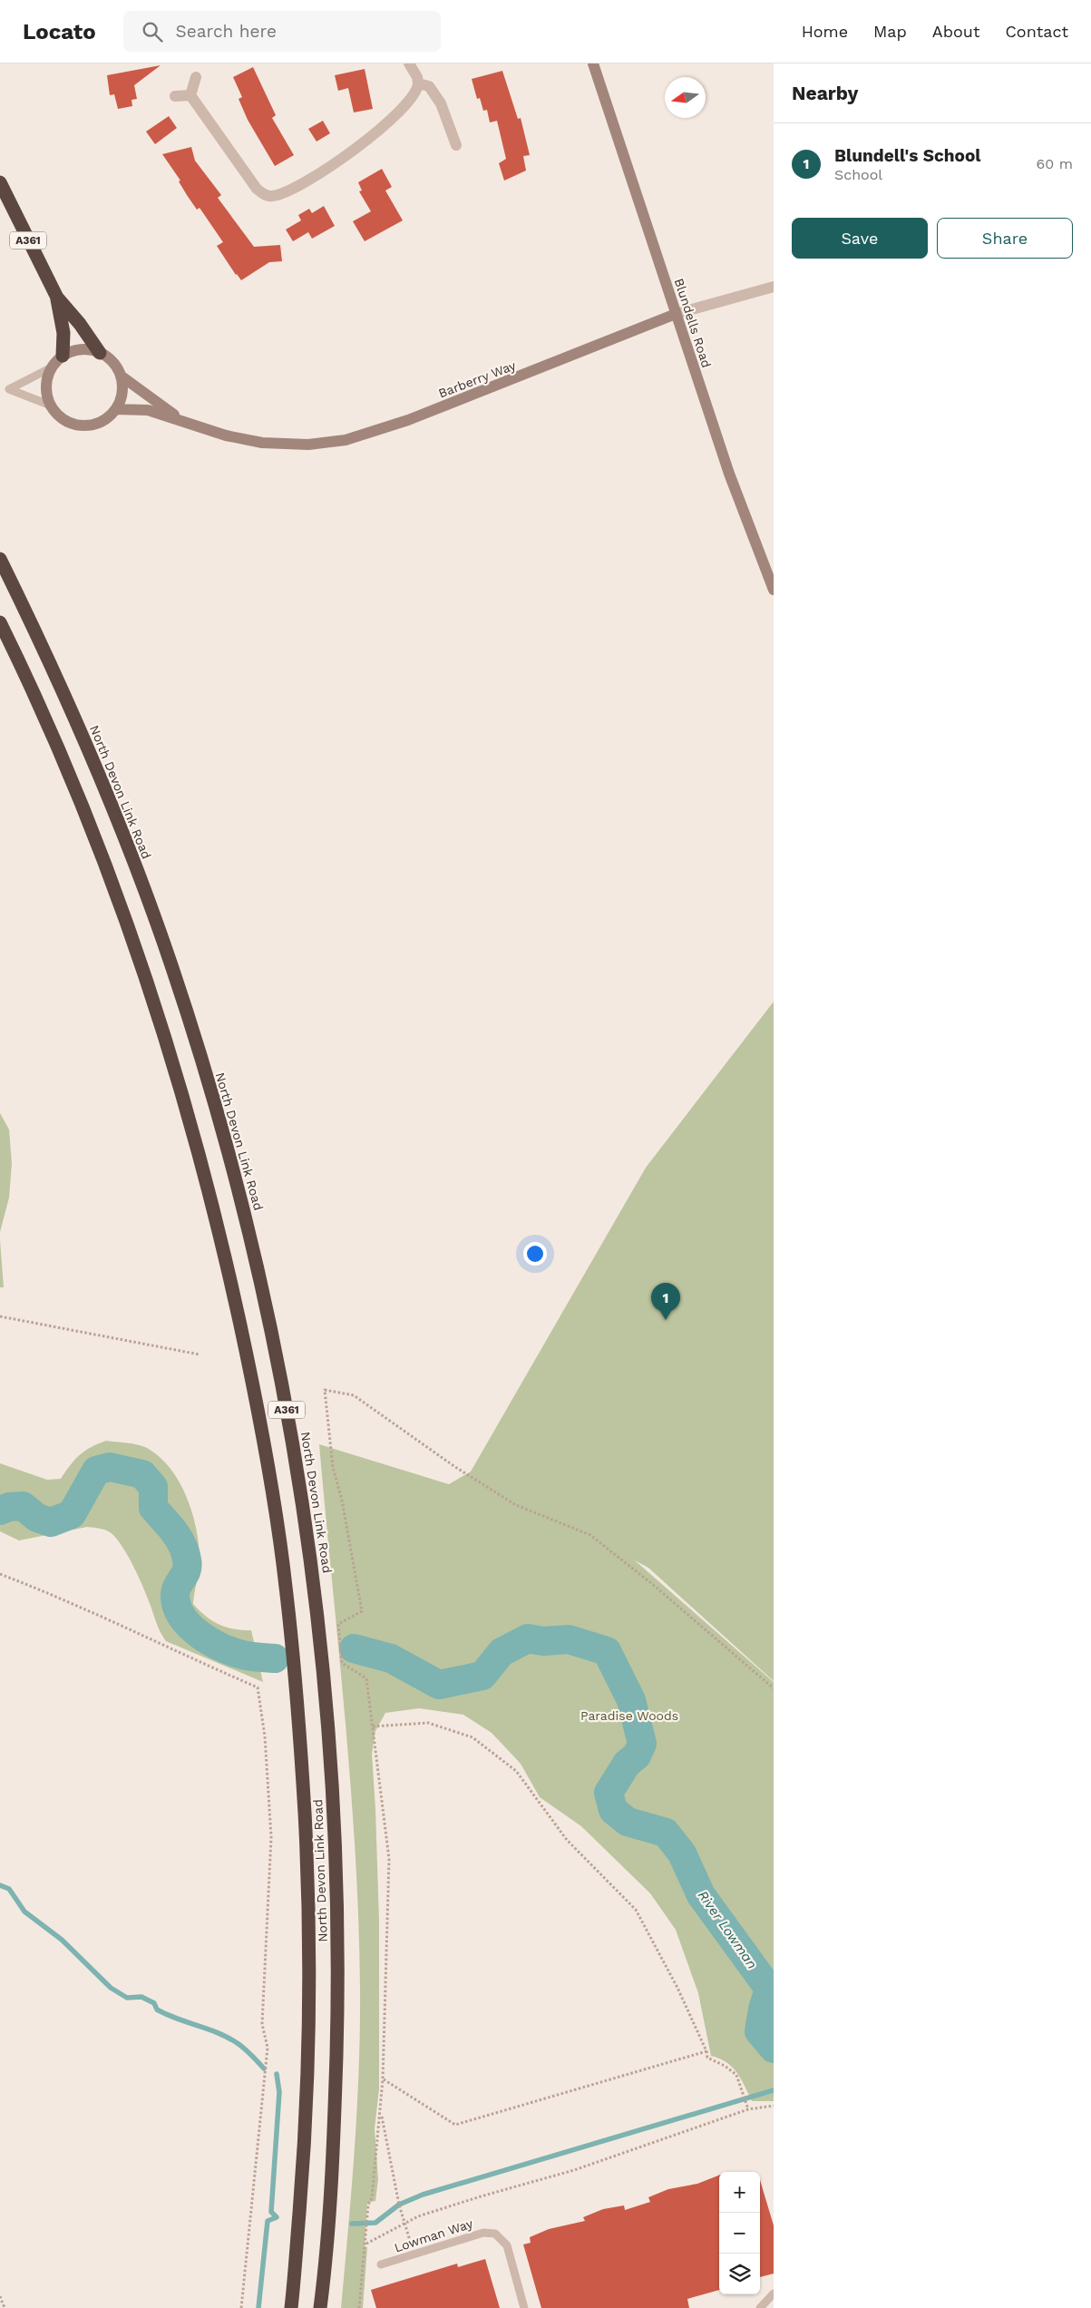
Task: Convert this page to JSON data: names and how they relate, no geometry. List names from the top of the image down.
{
  "streets": {
    "highway": ["A361", "North Devon Link Road"],
    "street": ["Blundells Road", "Barberry Way"],
    "lane": ["Lowman Way"]
  },
  "crossings": [
    ["A361", "Barberry Way"],
    ["Blundells Road", "Barberry Way"]
  ],
  "water": ["River Lowman"],
  "parks": ["Paradise Woods"],
  "north": "left",
  "page": {
    "header": "Locato",
    "search": "Search here",
    "nav": [
      "Home",
      "Map",
      "About",
      "Contact"
    ],
    "heading": "Nearby",
    "list": [
      {
        "mark": "1",
        "name": "Blundell's School",
        "note": "School",
        "value": "60 m"
      }
    ],
    "buttons": ["Save", "Share"],
    "pins": "1",
    "map_buttons": ["+", "−"]
  }
}
